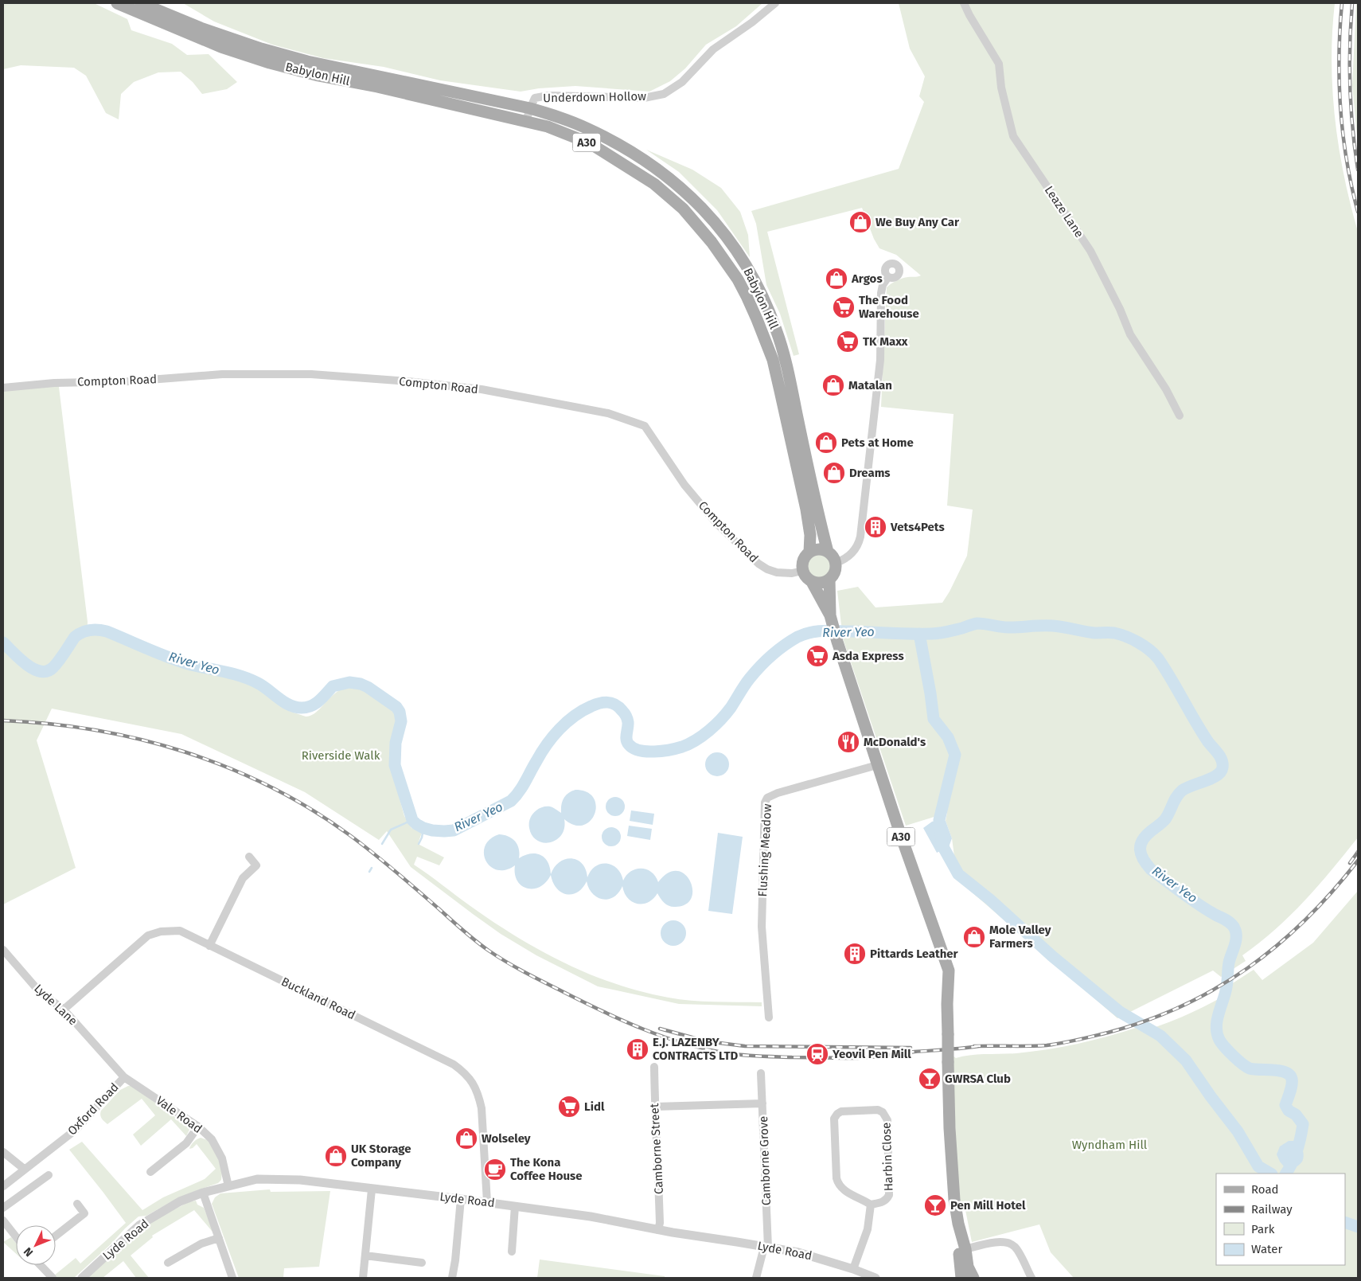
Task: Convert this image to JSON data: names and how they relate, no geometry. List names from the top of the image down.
{
  "streets": {
    "main road": ["Babylon Hill", "A30"],
    "street": [
      "Underdown Hollow",
      "Leaze Lane",
      "Compton Road",
      "Flushing Meadow",
      "Buckland Road",
      "Lyde Lane",
      "Oxford Road",
      "Vale Road",
      "Camborne Street",
      "Harbin Close",
      "Camborne Grove",
      "Lyde Road"
    ]
  },
  "crossings": [
    ["Babylon Hill", "Underdown Hollow"],
    ["Babylon Hill", "A30"],
    ["Babylon Hill", "Compton Road"],
    ["A30", "Compton Road"],
    ["A30", "Flushing Meadow"],
    ["Buckland Road", "Lyde Lane"],
    ["Buckland Road", "Lyde Road"],
    ["Lyde Lane", "Oxford Road"],
    ["Lyde Lane", "Vale Road"],
    ["Oxford Road", "Vale Road"],
    ["Vale Road", "Lyde Road"],
    ["Camborne Street", "Lyde Road"],
    ["Harbin Close", "Lyde Road"],
    ["Camborne Grove", "Lyde Road"]
  ],
  "water": ["River Yeo"],
  "parks": ["Riverside Walk", "Wyndham Hill"],
  "places": {
    "shop": [
      "We Buy Any Car",
      "Argos",
      "Matalan",
      "Pets at Home",
      "Dreams",
      "Mole Valley Farmers",
      "Wolseley",
      "UK Storage Company"
    ],
    "supermarket": [
      "The Food Warehouse",
      "TK Maxx",
      "Asda Express",
      "Lidl"
    ],
    "building": ["Vets4Pets", "Pittards Leather", "E.J. LAZENBY CONTRACTS LTD"],
    "restaurant": ["McDonald's"],
    "station": ["Yeovil Pen Mill"],
    "bar": ["GWRSA Club", "Pen Mill Hotel"],
    "cafe": ["The Kona Coffee House"]
  },
  "legend": [
    "Road",
    "Railway",
    "Park",
    "Water"
  ],
  "north": "bottom left"
}
